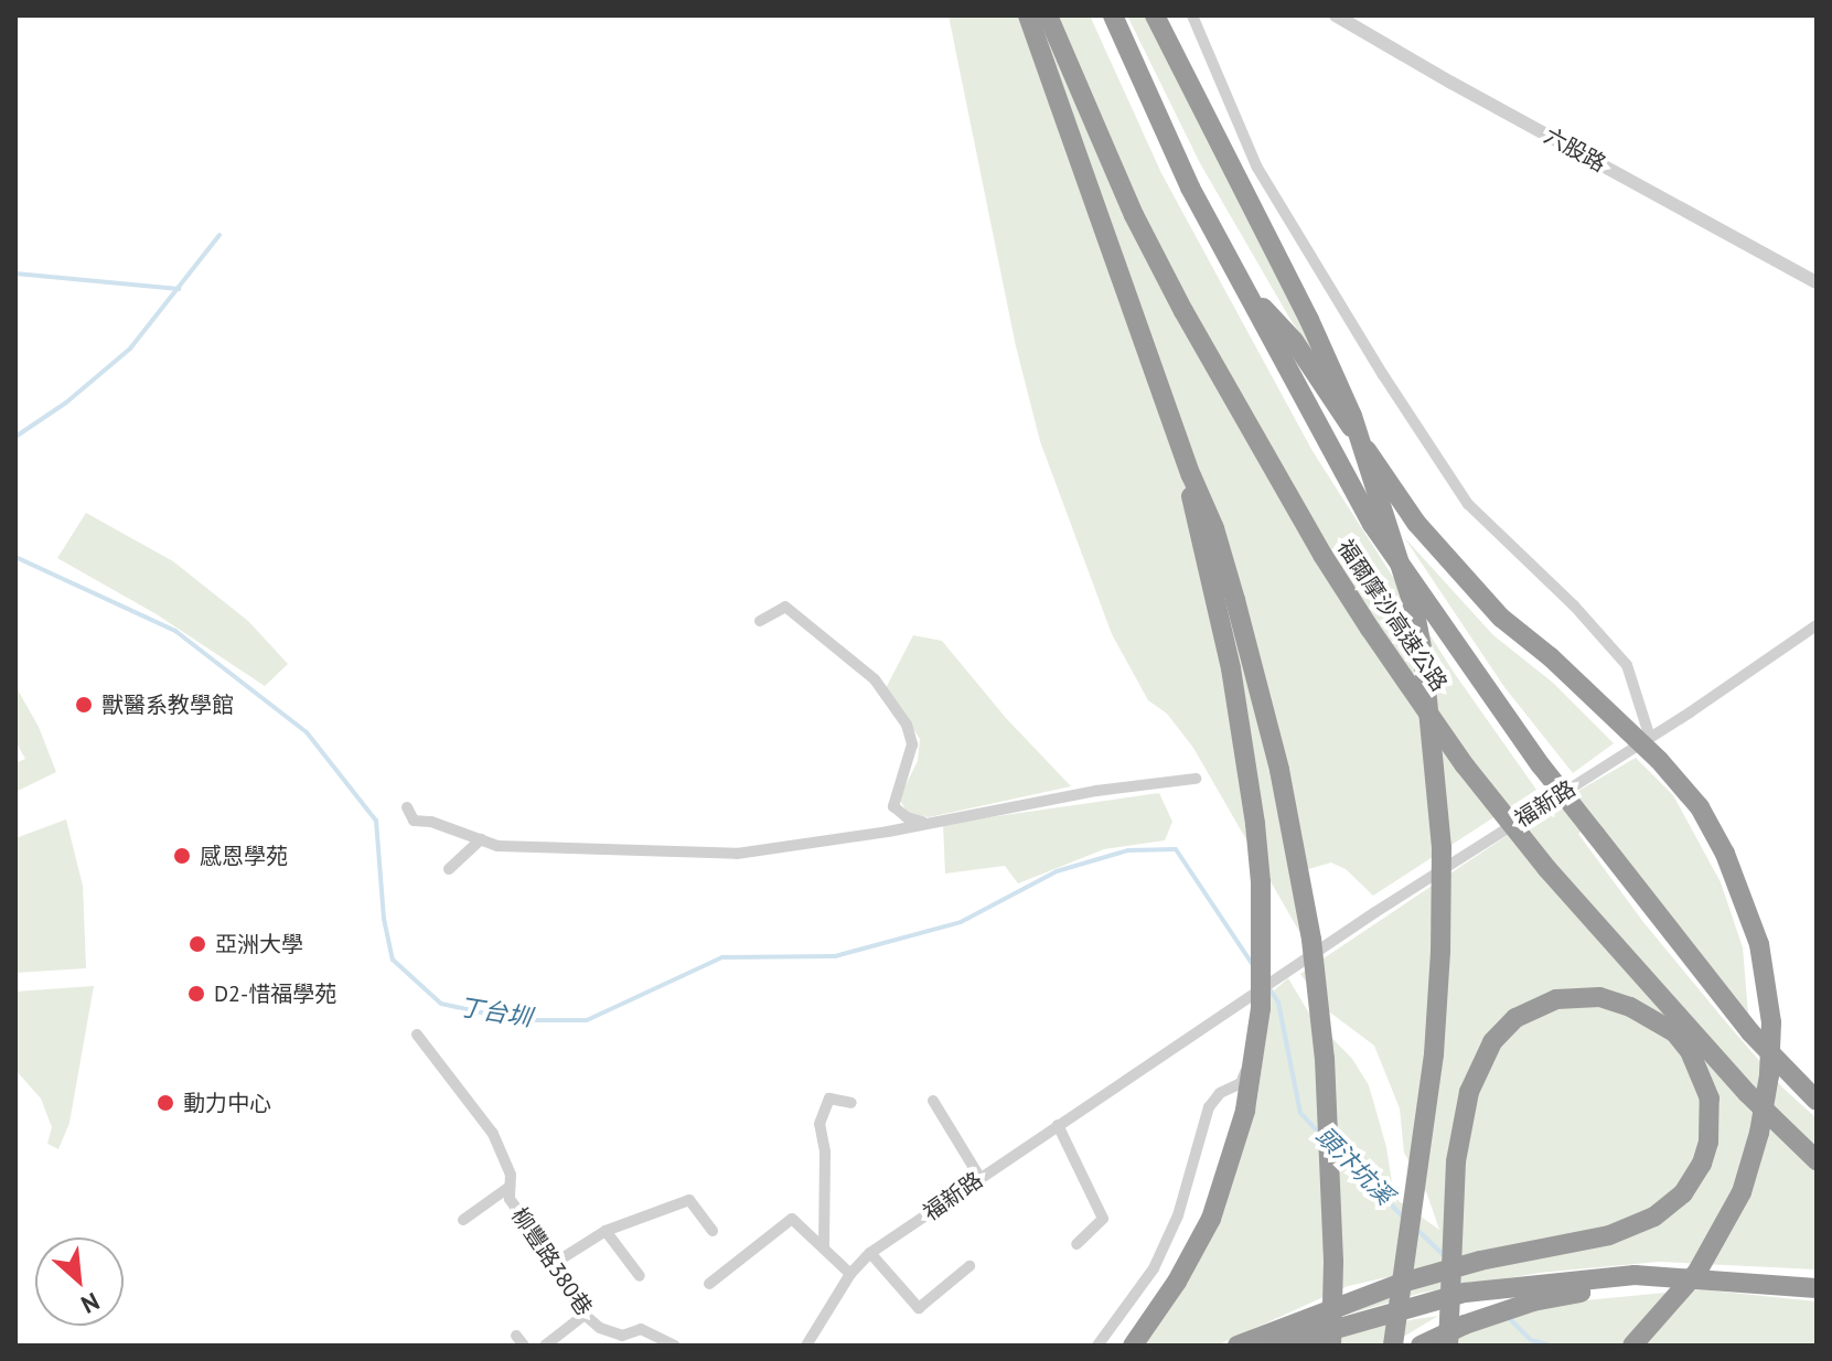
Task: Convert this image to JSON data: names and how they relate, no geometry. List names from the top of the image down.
{
  "streets": {
    "highway": ["福爾摩沙高速公路"],
    "street": ["六股路", "福新路", "柳豐路380巷"]
  },
  "water": ["丁台圳", "頭汴坑溪"],
  "places": [
    "獸醫系教學館",
    "感恩學苑",
    "亞洲大學",
    "D2-惜福學苑",
    "動力中心"
  ],
  "north": "bottom right"
}
